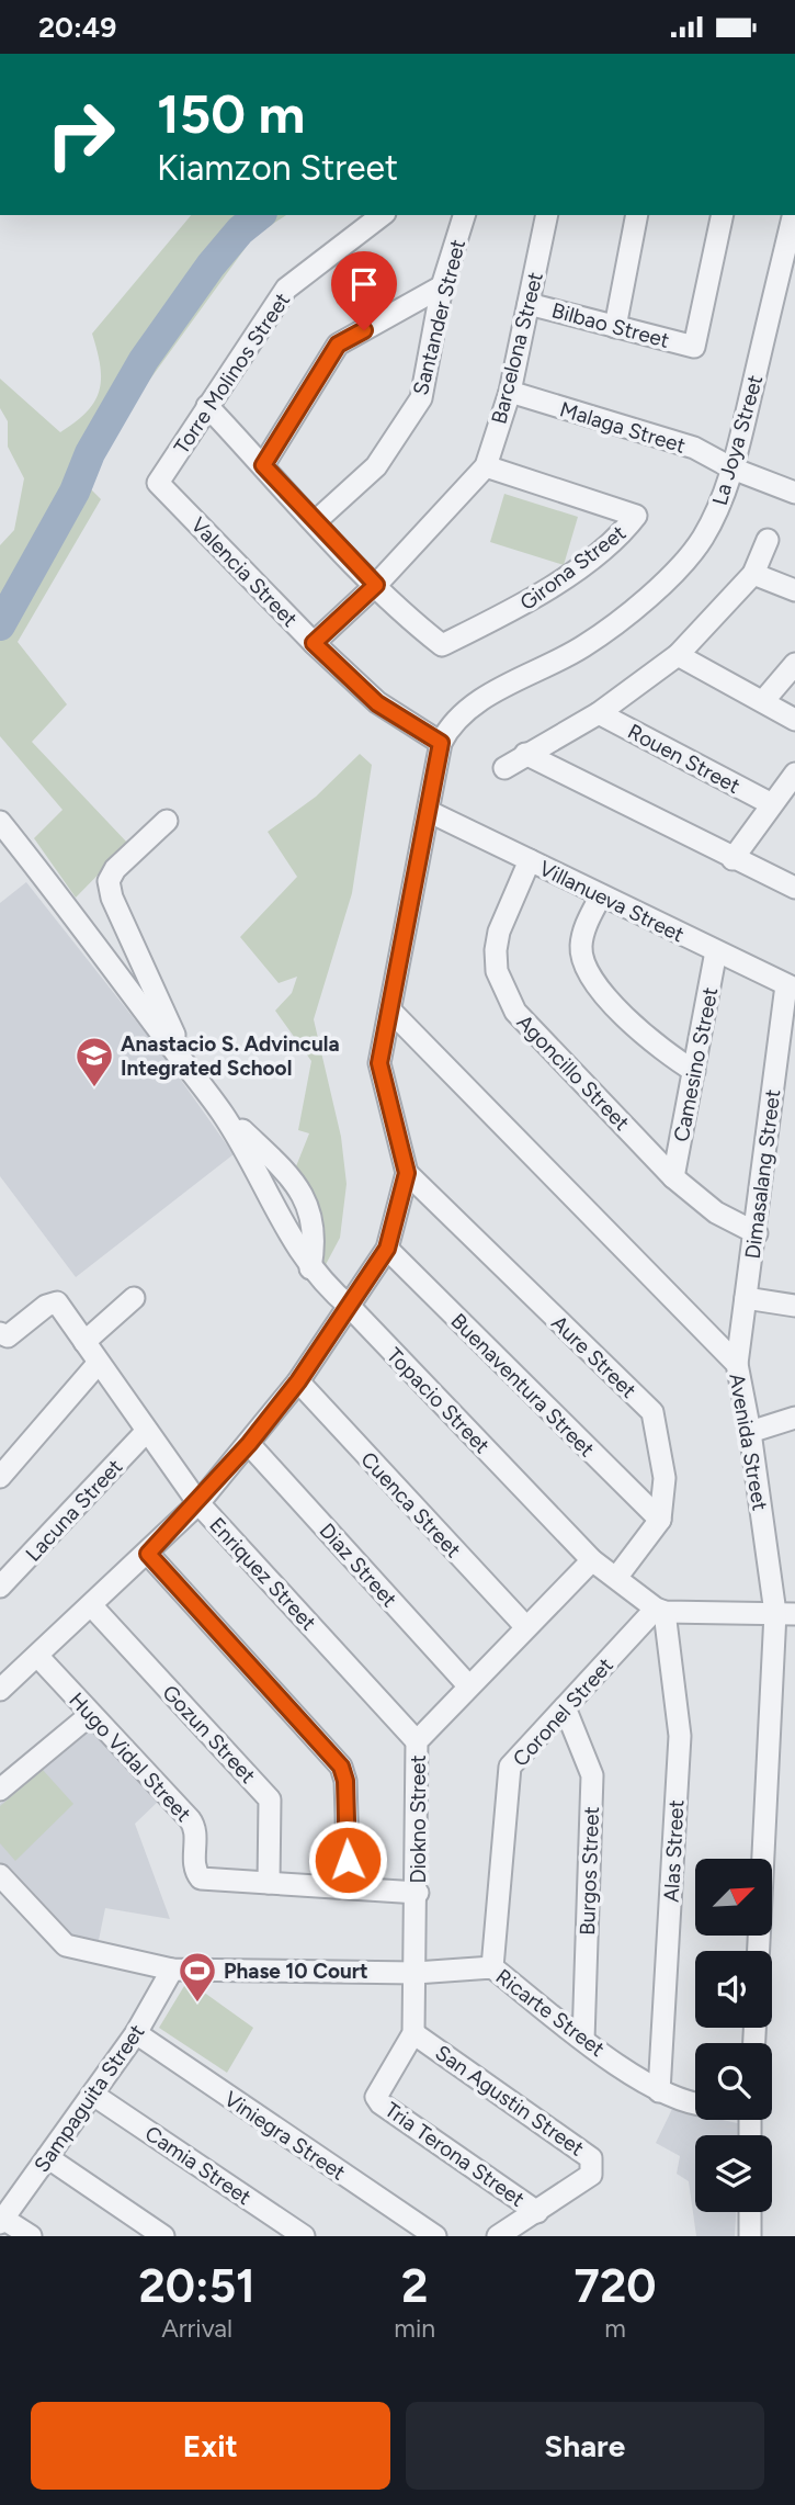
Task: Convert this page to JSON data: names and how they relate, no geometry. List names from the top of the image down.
{
  "streets": {
    "street": [
      "Santander Street",
      "Bilbao Street",
      "Barcelona Street",
      "Torre Molinos Street",
      "Malaga Street",
      "La Joya Street",
      "Girona Street",
      "Valencia Street",
      "Rouen Street",
      "Villanueva Street",
      "Camesino Street",
      "Agoncillo Street",
      "Dimasalang Street",
      "Aure Street",
      "Buenaventura Street",
      "Topacio Street",
      "Avenida Street",
      "Cuenca Street",
      "Lacuna Street",
      "Diaz Street",
      "Enriquez Street",
      "Coronel Street",
      "Gozun Street",
      "Hugo Vidal Street",
      "Diokno Street",
      "Alas Street",
      "Burgos Street",
      "Ricarte Street",
      "Sampaguita Street",
      "San Agustin Street",
      "Viniegra Street",
      "Tria Terona Street",
      "Camia Street"
    ]
  },
  "crossings": [
    ["Bilbao Street", "Barcelona Street"],
    ["Barcelona Street", "Malaga Street"],
    ["Barcelona Street", "Girona Street"],
    ["Barcelona Street", "Valencia Street"],
    ["Torre Molinos Street", "Valencia Street"],
    ["Malaga Street", "La Joya Street"],
    ["La Joya Street", "Valencia Street"],
    ["Villanueva Street", "Camesino Street"],
    ["Villanueva Street", "Agoncillo Street"],
    ["Villanueva Street", "Dimasalang Street"],
    ["Camesino Street", "Agoncillo Street"],
    ["Agoncillo Street", "Dimasalang Street"],
    ["Dimasalang Street", "Avenida Street"],
    ["Aure Street", "Buenaventura Street"],
    ["Topacio Street", "Coronel Street"],
    ["Topacio Street", "Diokno Street"],
    ["Topacio Street", "Alas Street"],
    ["Cuenca Street", "Diokno Street"],
    ["Lacuna Street", "Enriquez Street"],
    ["Diaz Street", "Diokno Street"],
    ["Enriquez Street", "Diokno Street"],
    ["Coronel Street", "Alas Street"],
    ["Coronel Street", "Burgos Street"],
    ["Coronel Street", "Ricarte Street"],
    ["Gozun Street", "Hugo Vidal Street"],
    ["Hugo Vidal Street", "Diokno Street"],
    ["Diokno Street", "Ricarte Street"],
    ["Diokno Street", "San Agustin Street"],
    ["Diokno Street", "Tria Terona Street"],
    ["Alas Street", "Ricarte Street"],
    ["Burgos Street", "Ricarte Street"],
    ["Ricarte Street", "Sampaguita Street"],
    ["Sampaguita Street", "Viniegra Street"],
    ["Sampaguita Street", "Camia Street"],
    ["San Agustin Street", "Tria Terona Street"]
  ],
  "places": {
    "school or university": ["Anastacio S. Advincula Integrated School"],
    "sports": ["Phase 10 Court"]
  },
  "north": "top right",
  "page": {
    "status": "20:49",
    "turn": ["150 m", "Kiamzon Street"],
    "eta": [
      "20:51",
      "Arrival",
      "2",
      "min",
      "720",
      "m"
    ],
    "buttons": ["Exit", "Share"]
  }
}
